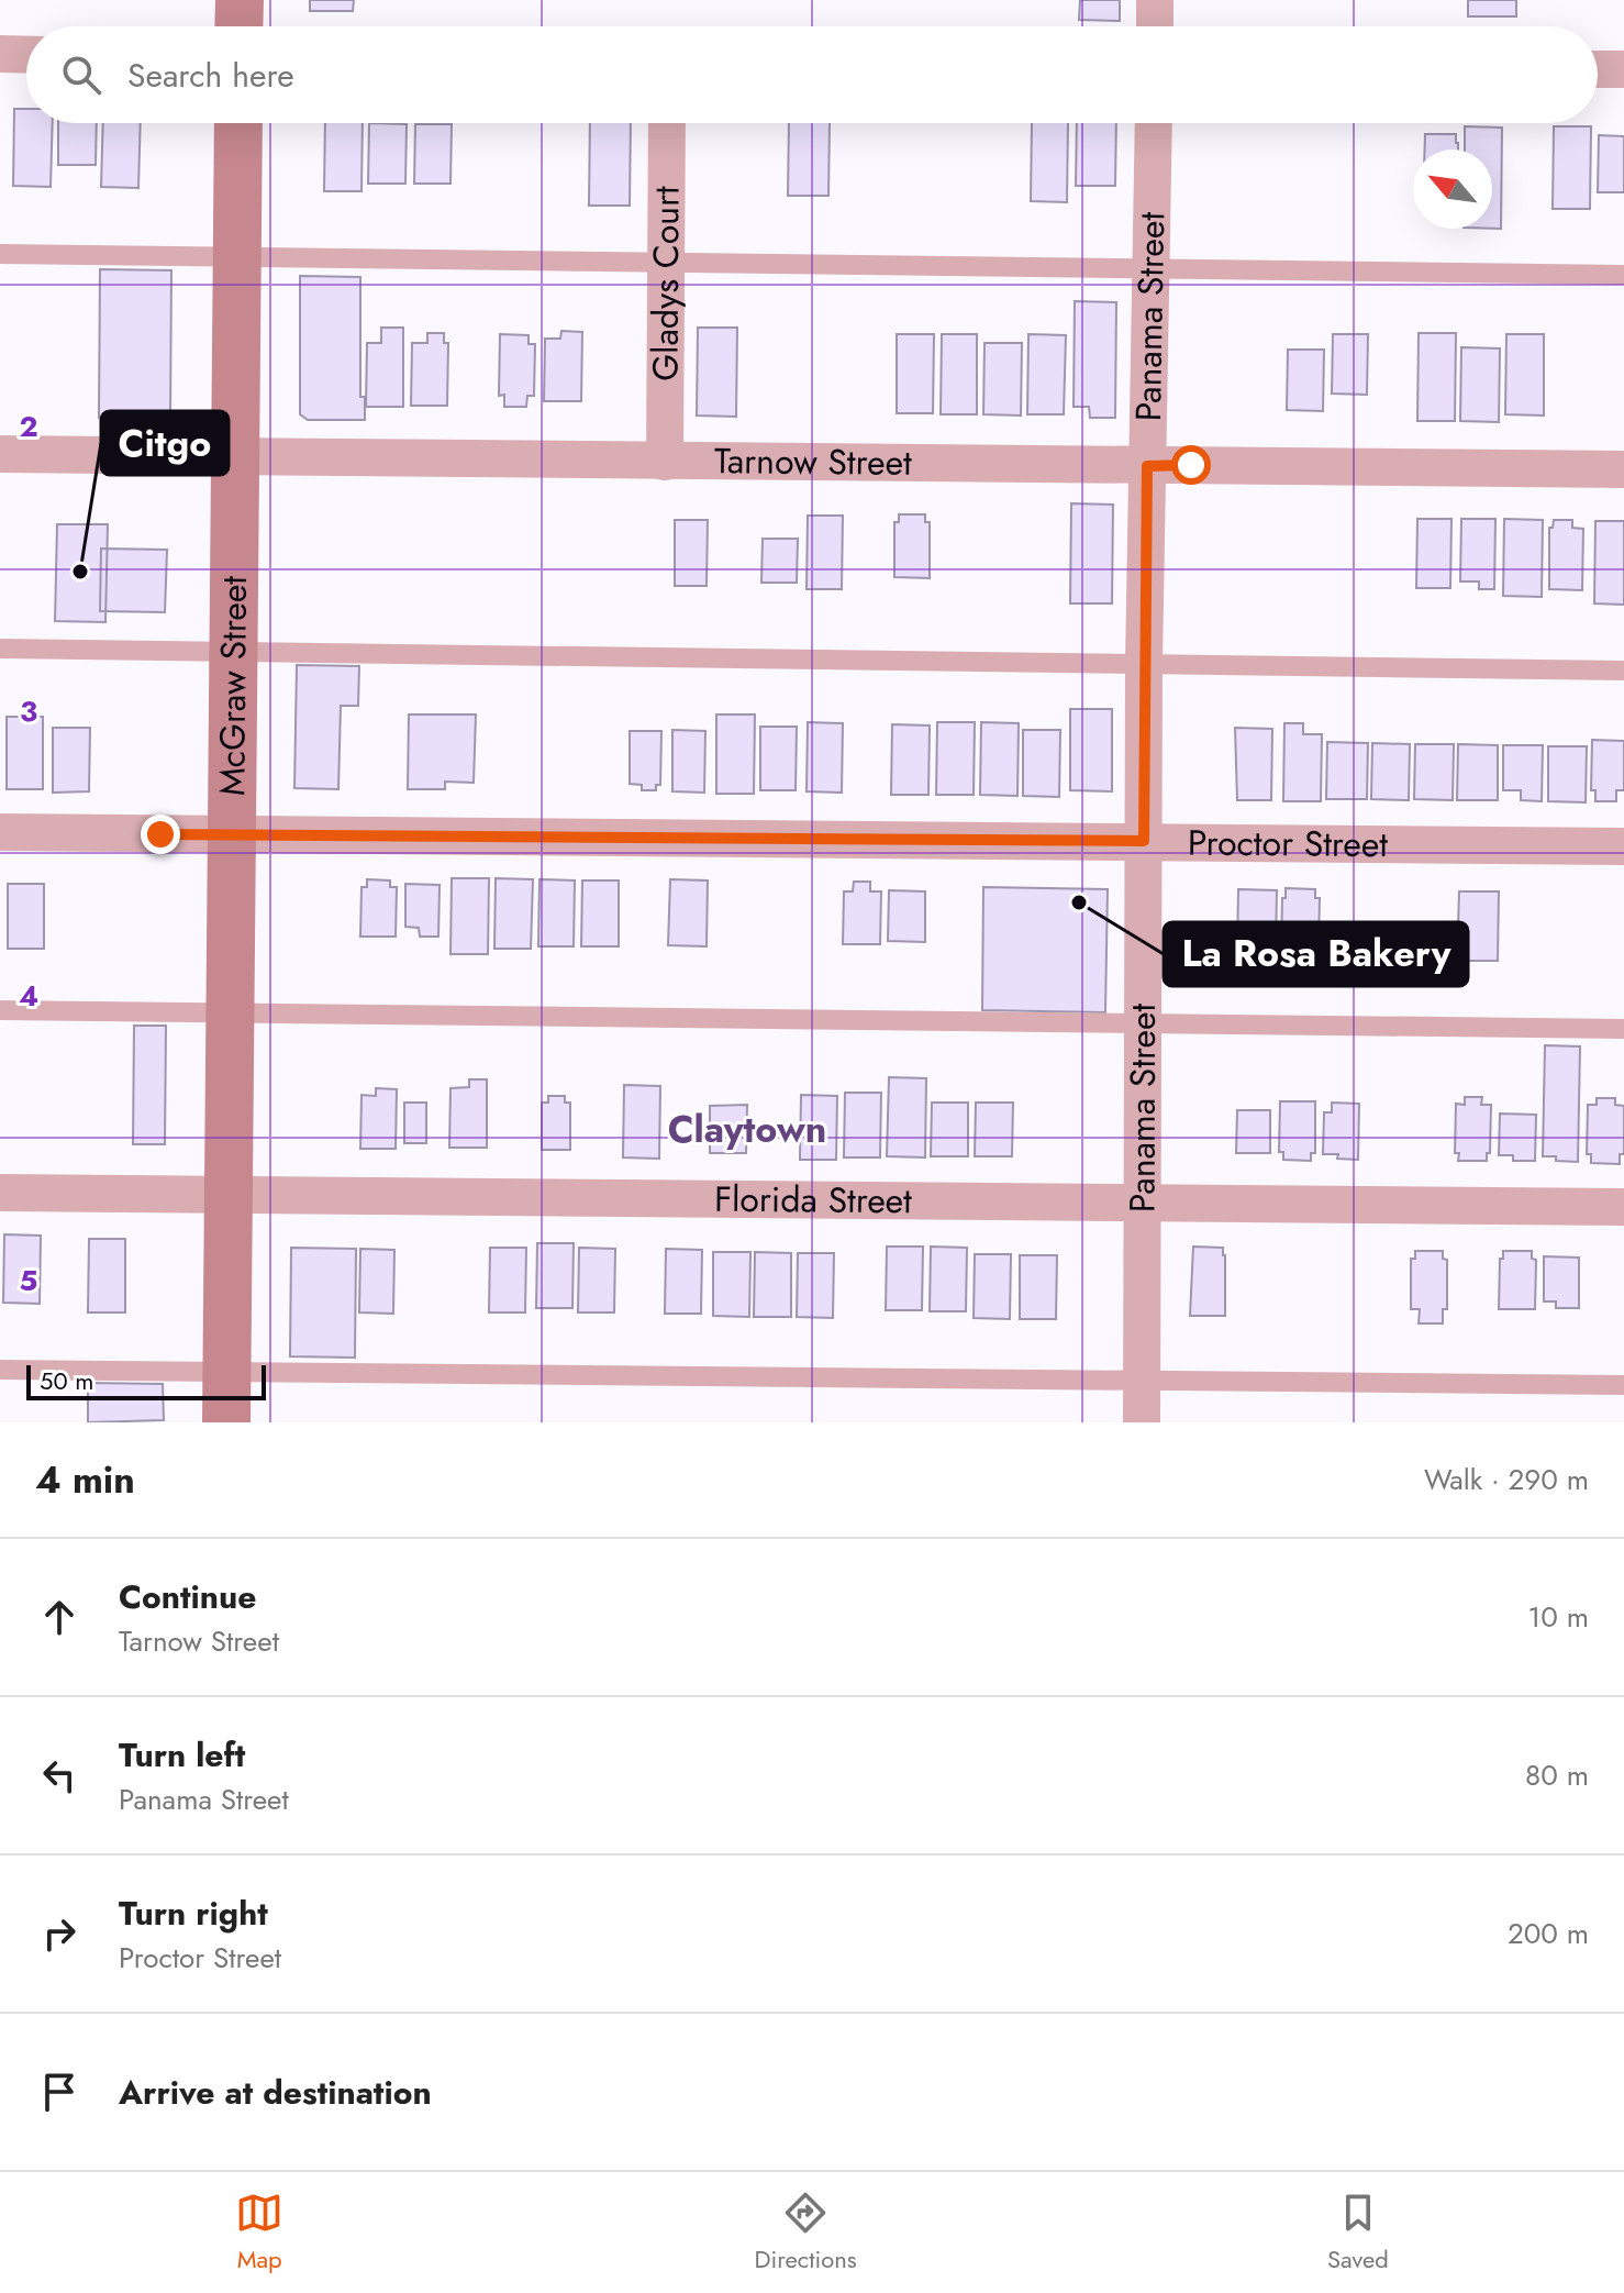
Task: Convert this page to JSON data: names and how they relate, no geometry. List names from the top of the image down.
{
  "streets": {
    "street": [
      "Gladys Court",
      "Panama Street",
      "Tarnow Street",
      "McGraw Street",
      "Proctor Street",
      "Florida Street"
    ]
  },
  "crossings": [
    ["Gladys Court", "Tarnow Street"],
    ["Panama Street", "Tarnow Street"],
    ["Panama Street", "Proctor Street"],
    ["Panama Street", "Florida Street"],
    ["Tarnow Street", "McGraw Street"],
    ["McGraw Street", "Proctor Street"],
    ["McGraw Street", "Florida Street"]
  ],
  "districts": ["Claytown"],
  "places": ["Citgo", "La Rosa Bakery"],
  "scale_bar": "50 m",
  "north": "top left",
  "page": {
    "search": "Search here",
    "scale": "50 m",
    "heading": ["4 min", "Walk · 290 m"],
    "list": [
      ["Continue", "Tarnow Street", "10 m"],
      ["Turn left", "Panama Street", "80 m"],
      ["Turn right", "Proctor Street", "200 m"],
      "Arrive at destination"
    ],
    "nav": ["Map", "Directions", "Saved"]
  },
  "grid": {
    "rows": [
      "2",
      "3",
      "4",
      "5"
    ]
  }
}
